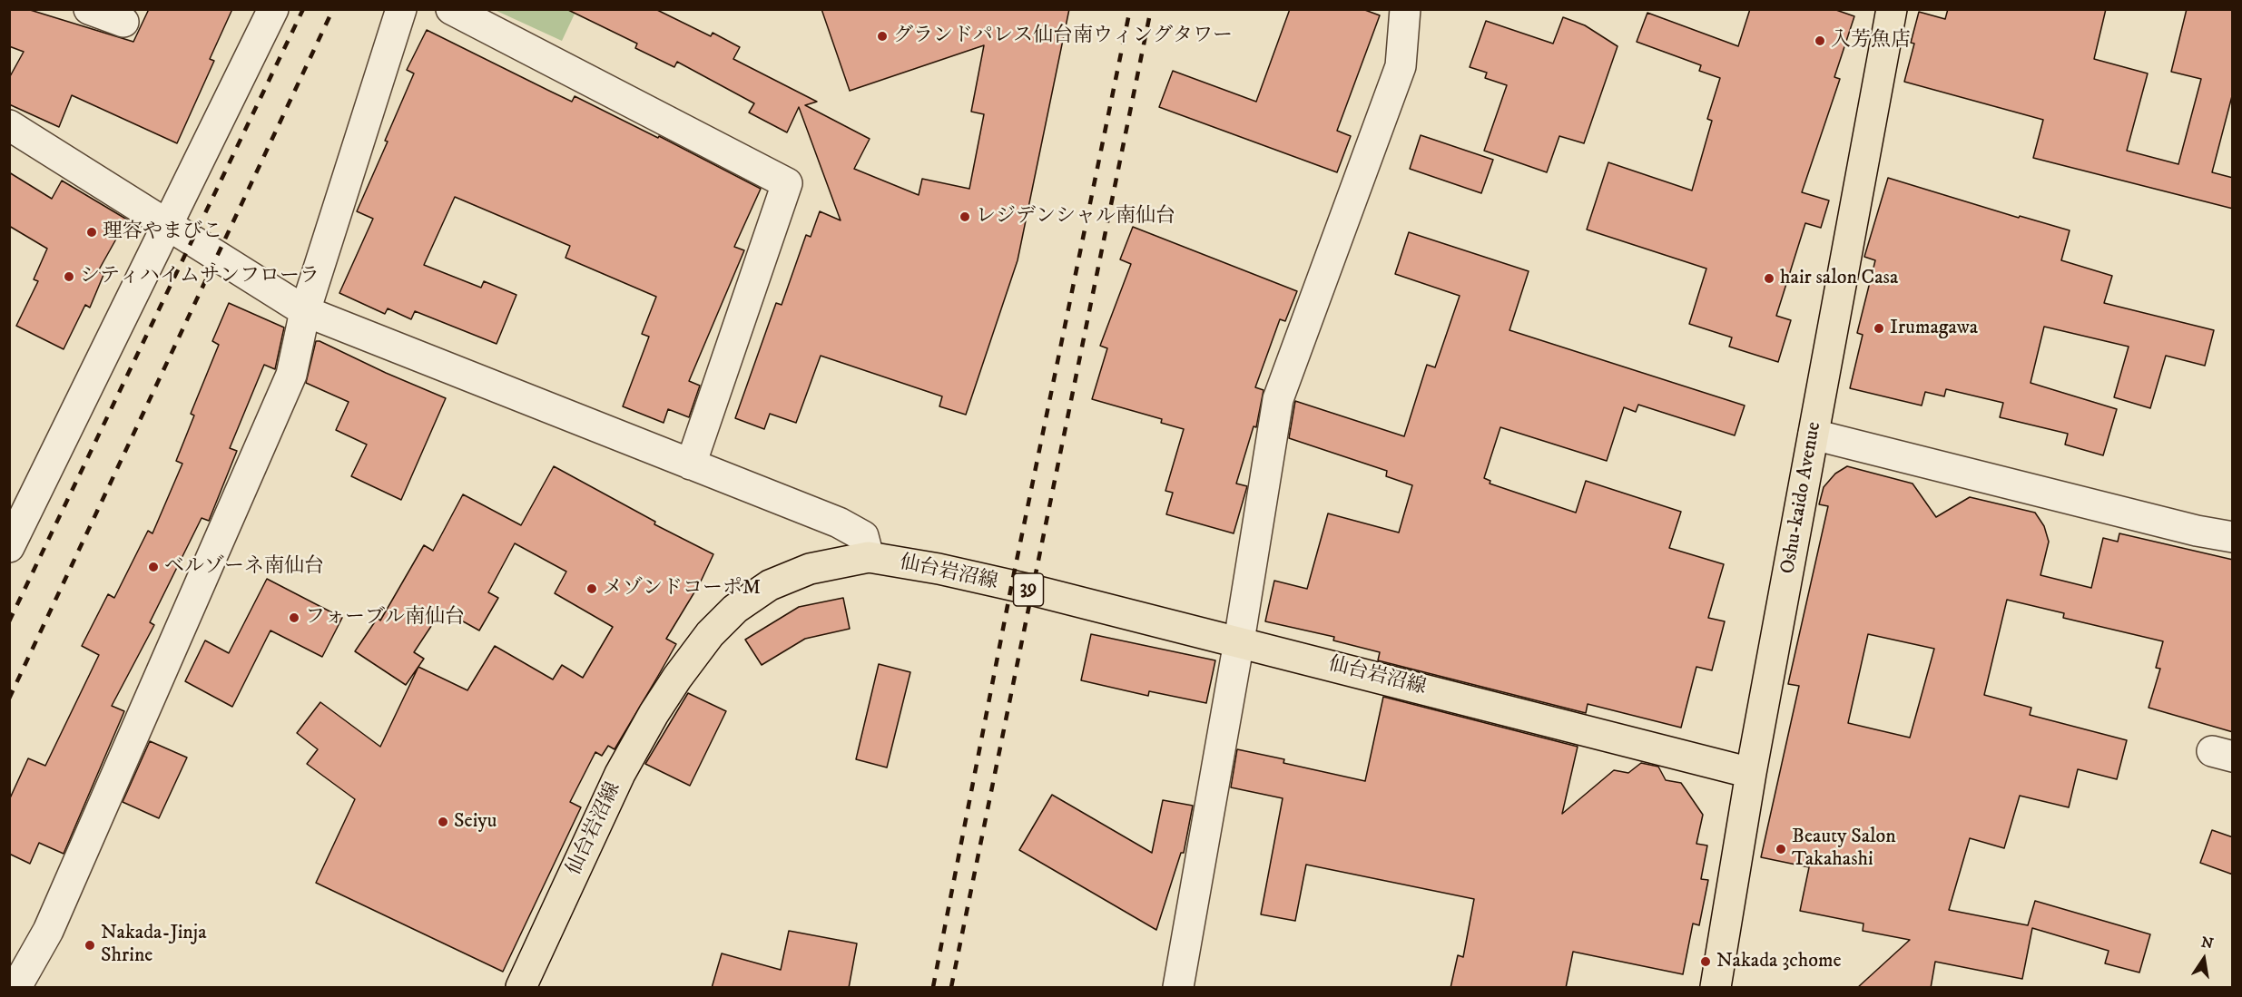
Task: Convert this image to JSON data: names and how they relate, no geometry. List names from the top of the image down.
{
  "streets": {
    "main road": ["Oshu-kaido Avenue", "仙台岩沼線", "39"]
  },
  "crossings": [
    ["Oshu-kaido Avenue", "仙台岩沼線"]
  ],
  "places": [
    "グランドパレス仙台南ウィングタワー",
    "入芳魚店",
    "レジデンシャル南仙台",
    "理容やまびこ",
    "シティハイムサンフローラ",
    "hair salon Casa",
    "Irumagawa",
    "ベルゾーネ南仙台",
    "メゾンドコーポM",
    "フォーブル南仙台",
    "Seiyu",
    "Beauty Salon Takahashi",
    "Nakada-Jinja Shrine",
    "Nakada 3chome"
  ],
  "north": "top"
}
